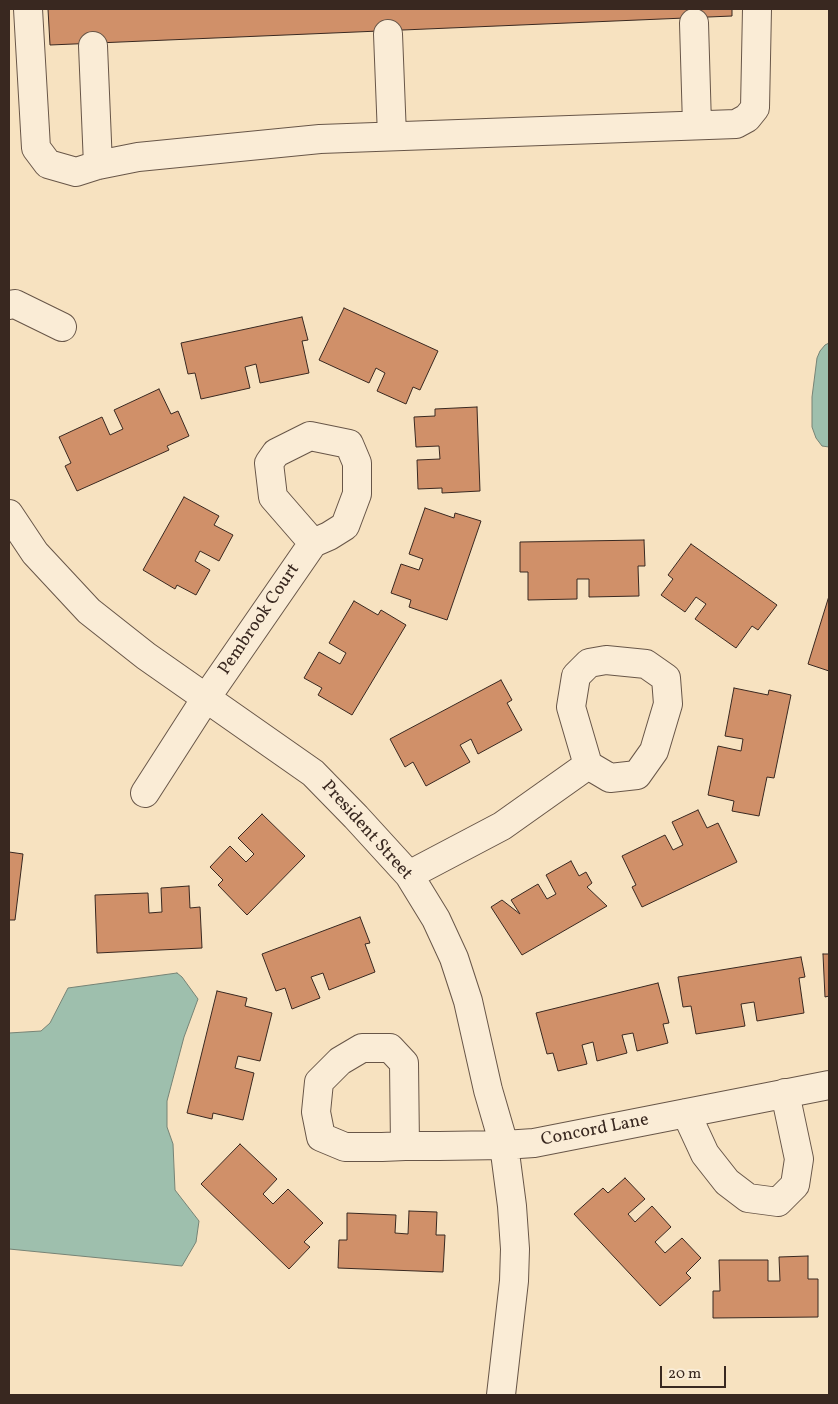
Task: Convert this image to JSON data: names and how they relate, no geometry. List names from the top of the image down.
{
  "streets": {
    "street": ["Pembrook Court", "President Street", "Concord Lane"]
  },
  "crossings": [
    ["Pembrook Court", "President Street"],
    ["President Street", "Concord Lane"]
  ],
  "scale_bar": "20 m"
}
